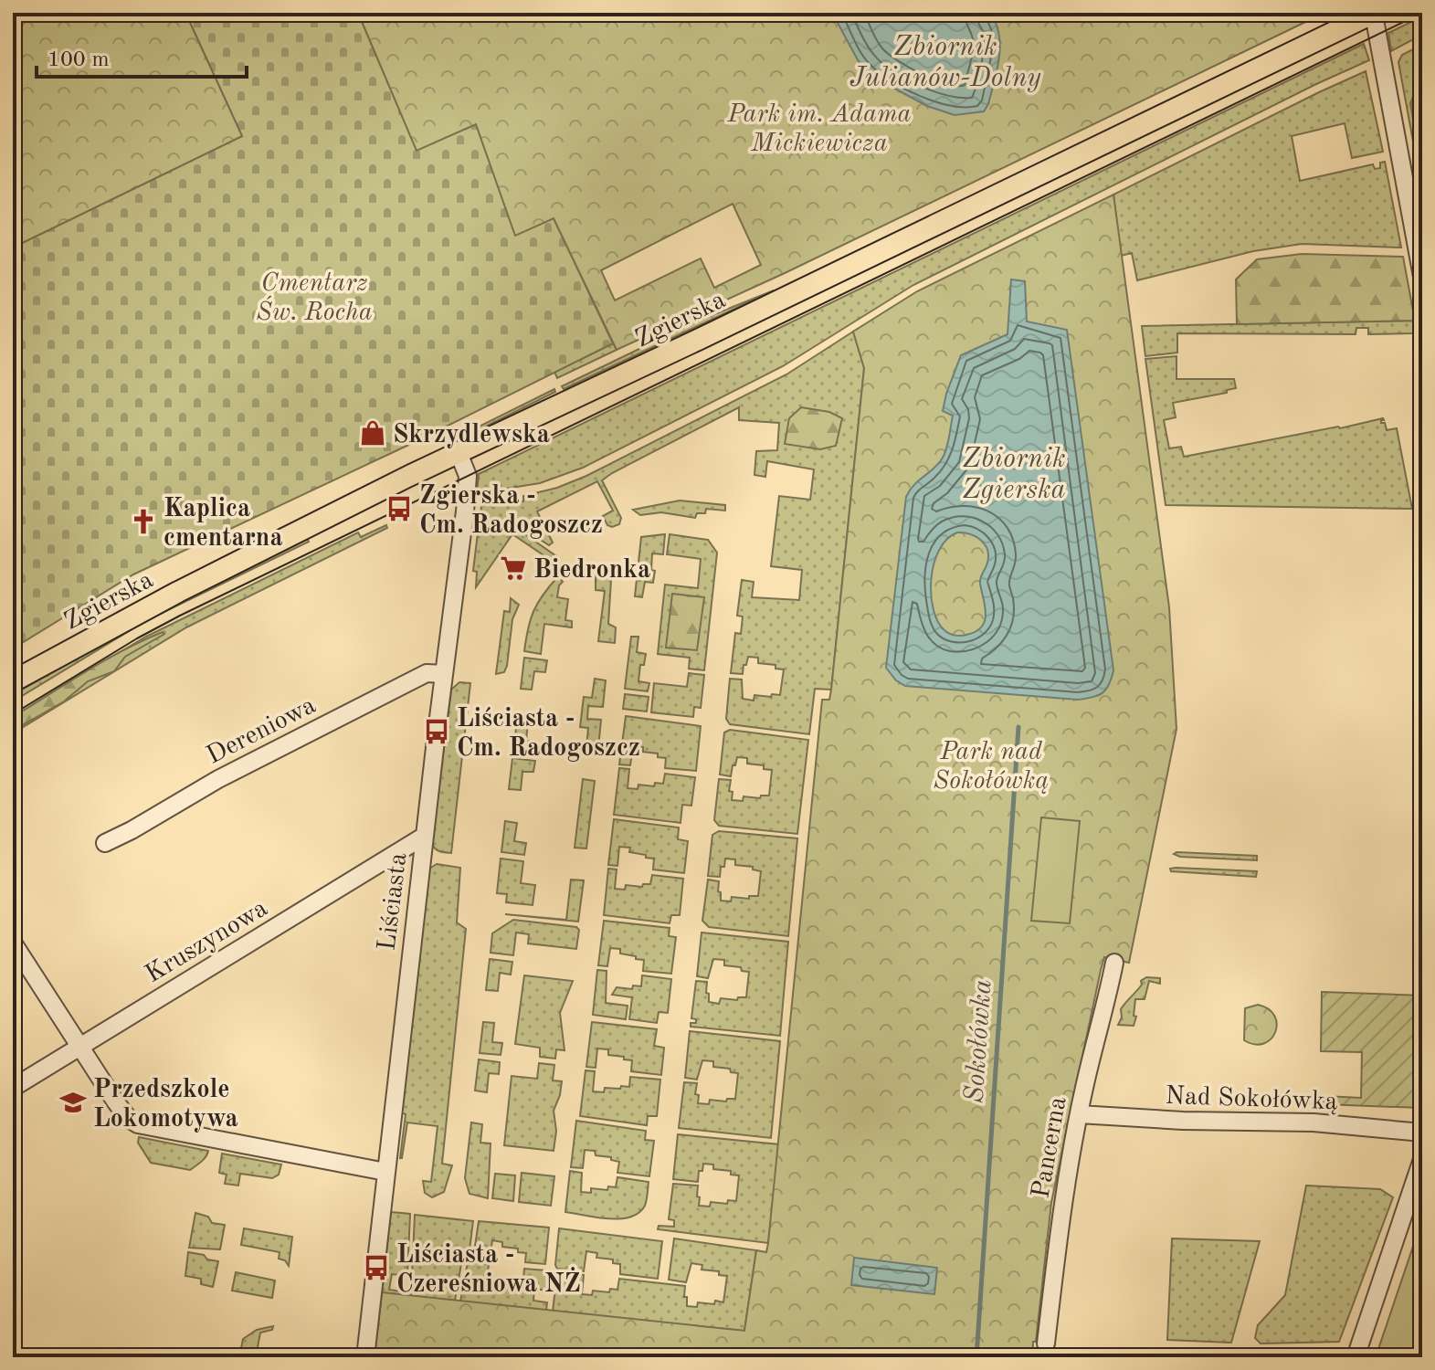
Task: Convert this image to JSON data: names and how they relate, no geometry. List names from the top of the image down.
{
  "streets": {
    "main road": ["Zgierska"],
    "street": [
      "Dereniowa",
      "Liściasta",
      "Kruszynowa",
      "Nad Sokołówką",
      "Pancerna"
    ]
  },
  "crossings": [
    ["Zgierska", "Liściasta"],
    ["Dereniowa", "Liściasta"],
    ["Liściasta", "Kruszynowa"],
    ["Nad Sokołówką", "Pancerna"]
  ],
  "water": ["Zbiornik Julianów-Dolny", "Zbiornik Zgierska", "Sokołówka"],
  "parks": ["Park im. Adama Mickiewicza", "Cmentarz Św. Rocha", "Park nad Sokołówką"],
  "places": {
    "shop": ["Skrzydlewska"],
    "bus stop": ["Zgierska - Cm. Radogoszcz", "Liściasta - Cm. Radogoszcz", "Liściasta - Czereśniowa NŻ"],
    "church": ["Kaplica cmentarna"],
    "supermarket": ["Biedronka"],
    "school or university": ["Przedszkole Lokomotywa"]
  },
  "scale_bar": "100 m"
}
